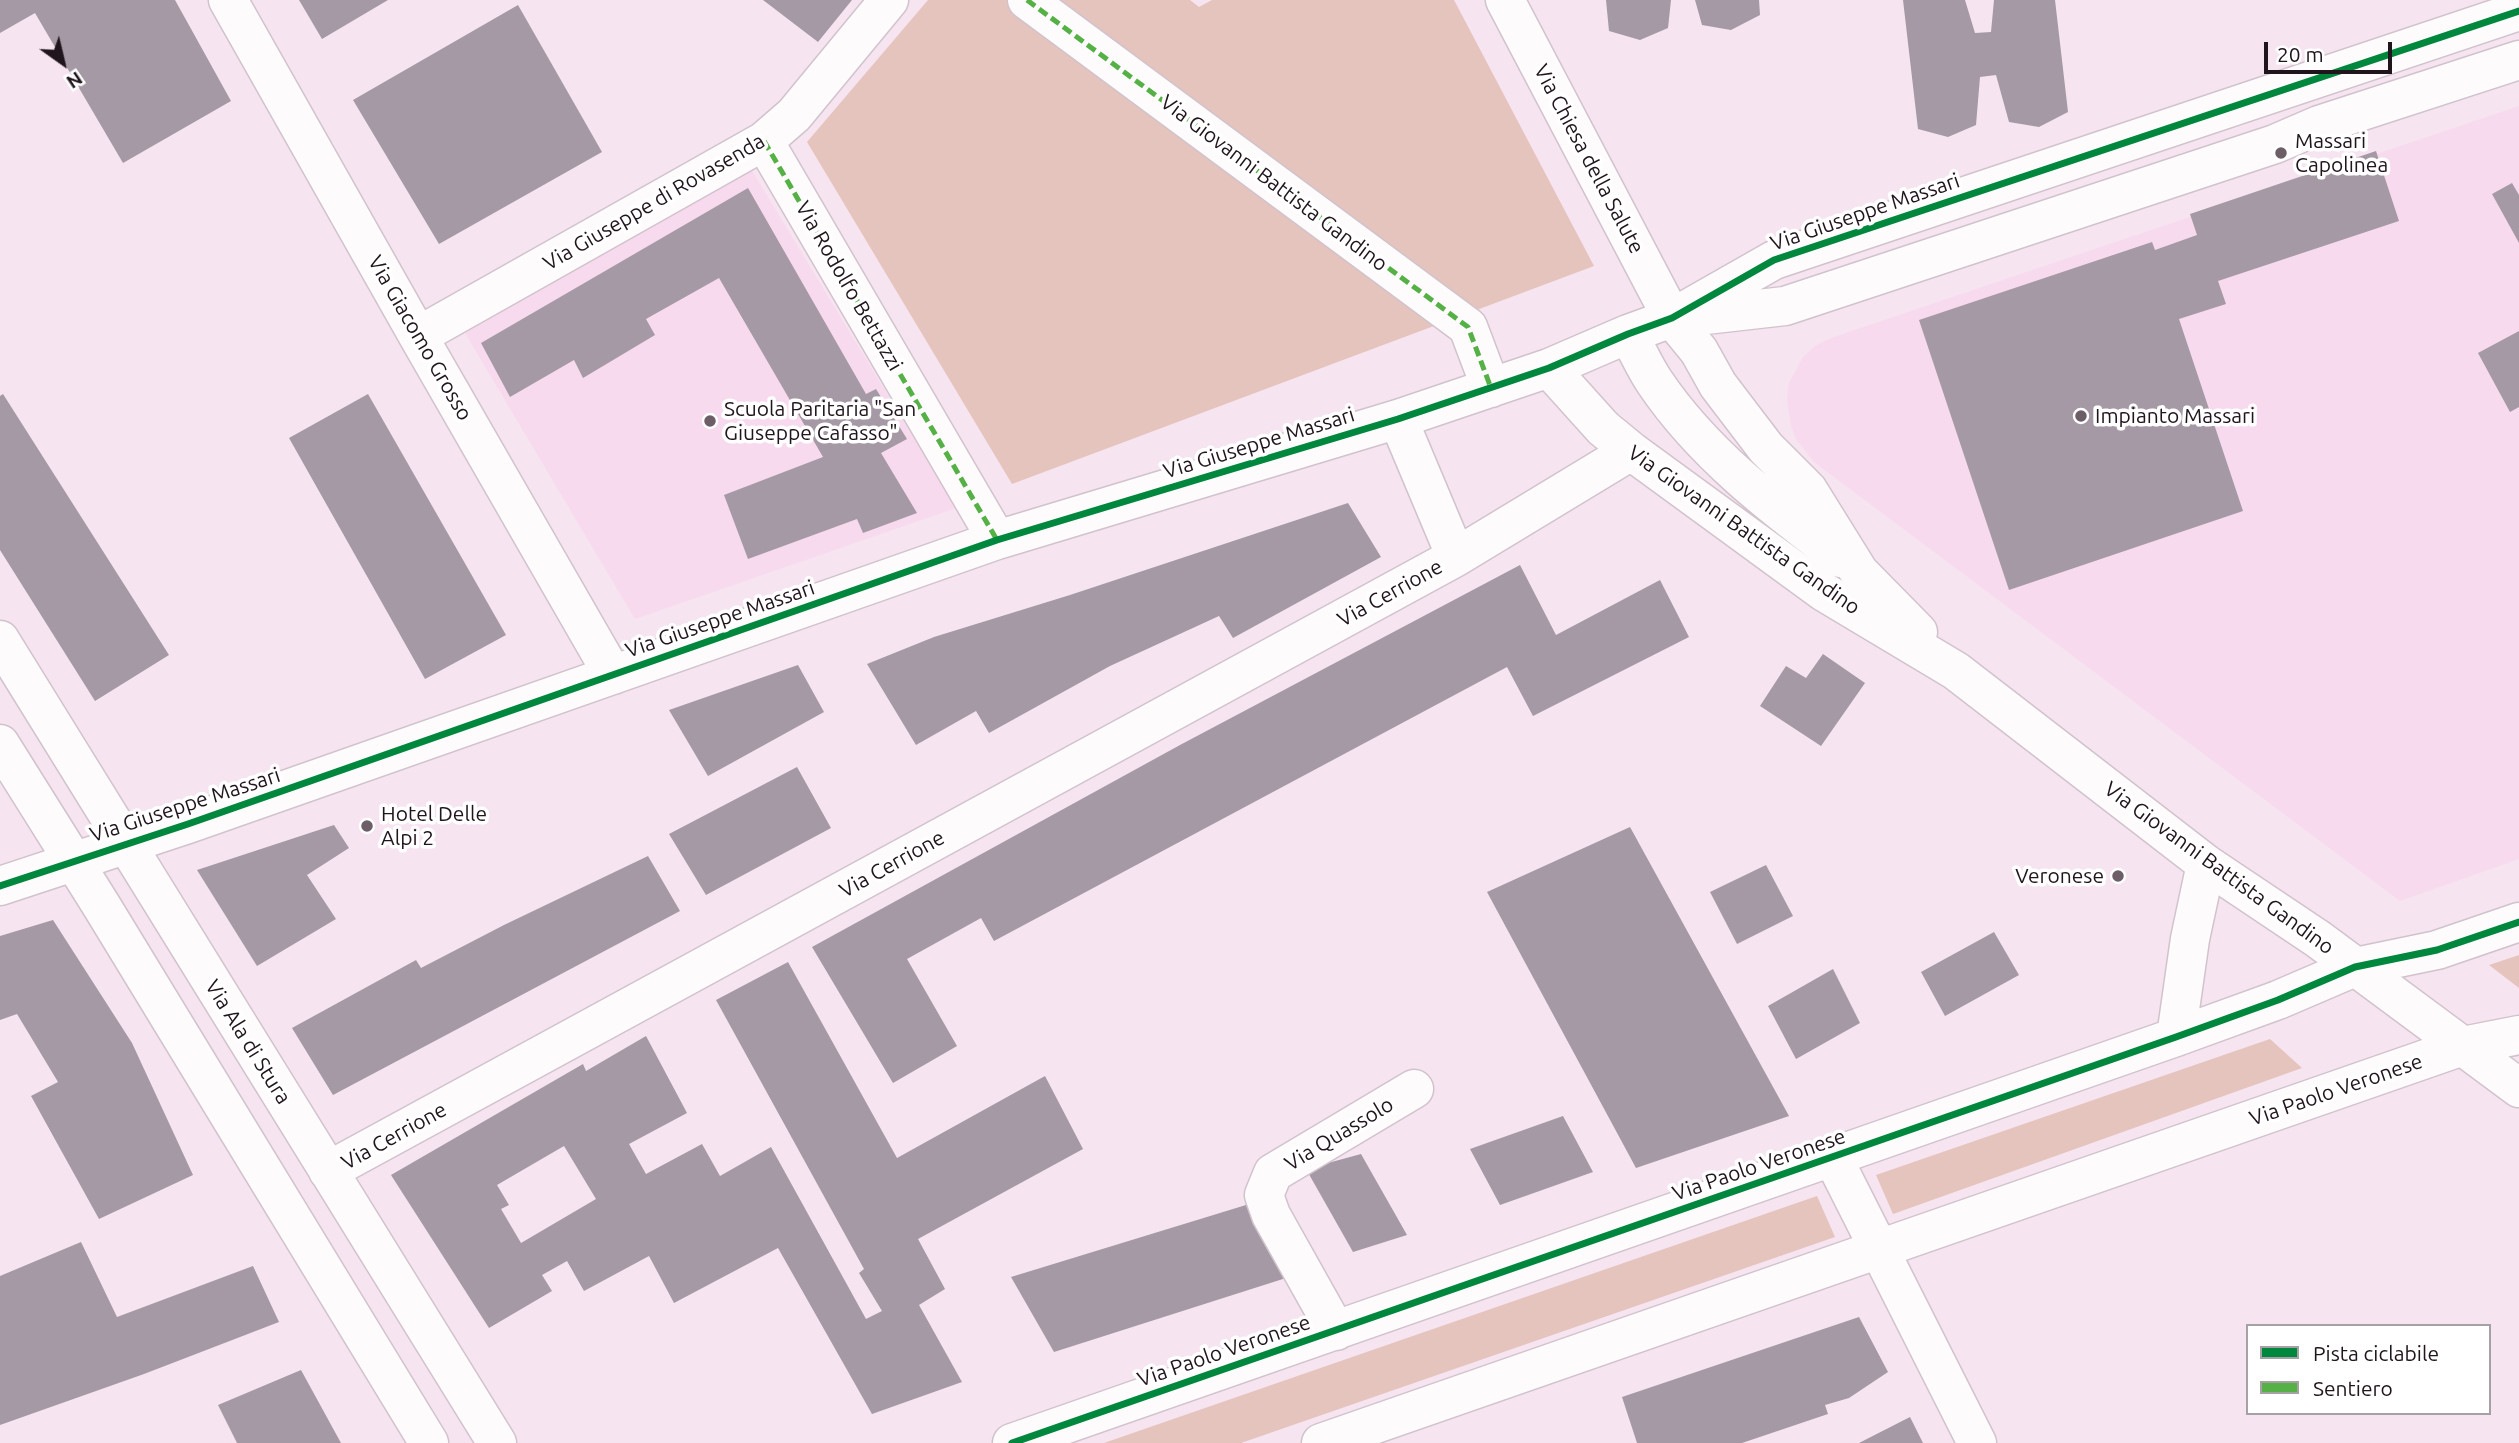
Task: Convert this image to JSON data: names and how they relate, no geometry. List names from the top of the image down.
{
  "streets": {
    "street": [
      "Via Chiesa della Salute",
      "Via Giovanni Battista Gandino",
      "Via Giuseppe di Rovasenda",
      "Via Giuseppe Massari",
      "Via Rodolfo Bettazzi",
      "Via Giacomo Grosso",
      "Via Cerrione",
      "Via Ala di Stura",
      "Via Paolo Veronese",
      "Via Quassolo"
    ]
  },
  "crossings": [
    ["Via Chiesa della Salute", "Via Giovanni Battista Gandino"],
    ["Via Chiesa della Salute", "Via Giuseppe Massari"],
    ["Via Giovanni Battista Gandino", "Via Giuseppe Massari"],
    ["Via Giovanni Battista Gandino", "Via Cerrione"],
    ["Via Giovanni Battista Gandino", "Via Paolo Veronese"],
    ["Via Giuseppe di Rovasenda", "Via Rodolfo Bettazzi"],
    ["Via Giuseppe di Rovasenda", "Via Giacomo Grosso"],
    ["Via Giuseppe Massari", "Via Rodolfo Bettazzi"],
    ["Via Giuseppe Massari", "Via Giacomo Grosso"],
    ["Via Giuseppe Massari", "Via Cerrione"],
    ["Via Giuseppe Massari", "Via Ala di Stura"],
    ["Via Cerrione", "Via Ala di Stura"],
    ["Via Paolo Veronese", "Via Quassolo"]
  ],
  "places": [
    "Massari Capolinea",
    "Impianto Massari",
    "Scuola Paritaria \"San Giuseppe Cafasso\"",
    "Hotel Delle Alpi 2",
    "Veronese"
  ],
  "legend": ["Pista ciclabile", "Sentiero"],
  "scale_bar": "20 m",
  "north": "bottom right"
}
